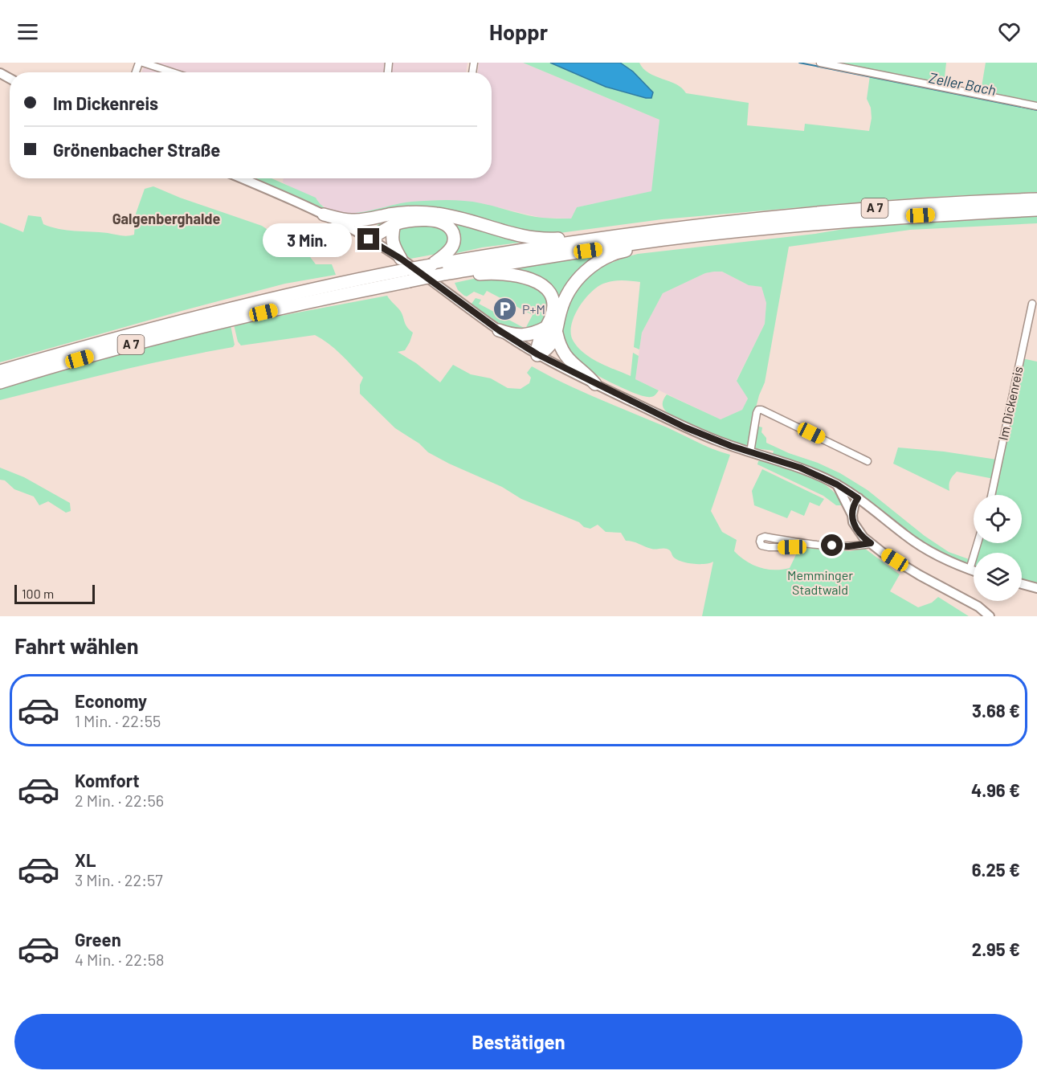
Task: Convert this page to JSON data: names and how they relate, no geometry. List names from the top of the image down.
{
  "streets": {
    "highway": ["A 7"],
    "street": ["Im Dickenreis"]
  },
  "districts": ["Galgenberghalde"],
  "water": ["Zeller Bach"],
  "parks": ["Memminger Stadtwald"],
  "places": {
    "parking": ["P+M"]
  },
  "scale_bar": "100 m",
  "page": {
    "header": "Hoppr",
    "banner": ["Im Dickenreis", "Grönenbacher Straße"],
    "bubble": "3 Min.",
    "scale": "100 m",
    "heading": "Fahrt wählen",
    "list": [
      {
        "name": "Economy",
        "note": "1 Min. · 22:55",
        "value": "3.68 €"
      },
      {
        "name": "Komfort",
        "note": "2 Min. · 22:56",
        "value": "4.96 €"
      },
      {
        "name": "XL",
        "note": "3 Min. · 22:57",
        "value": "6.25 €"
      },
      {
        "name": "Green",
        "note": "4 Min. · 22:58",
        "value": "2.95 €"
      }
    ],
    "buttons": "Bestätigen"
  }
}
